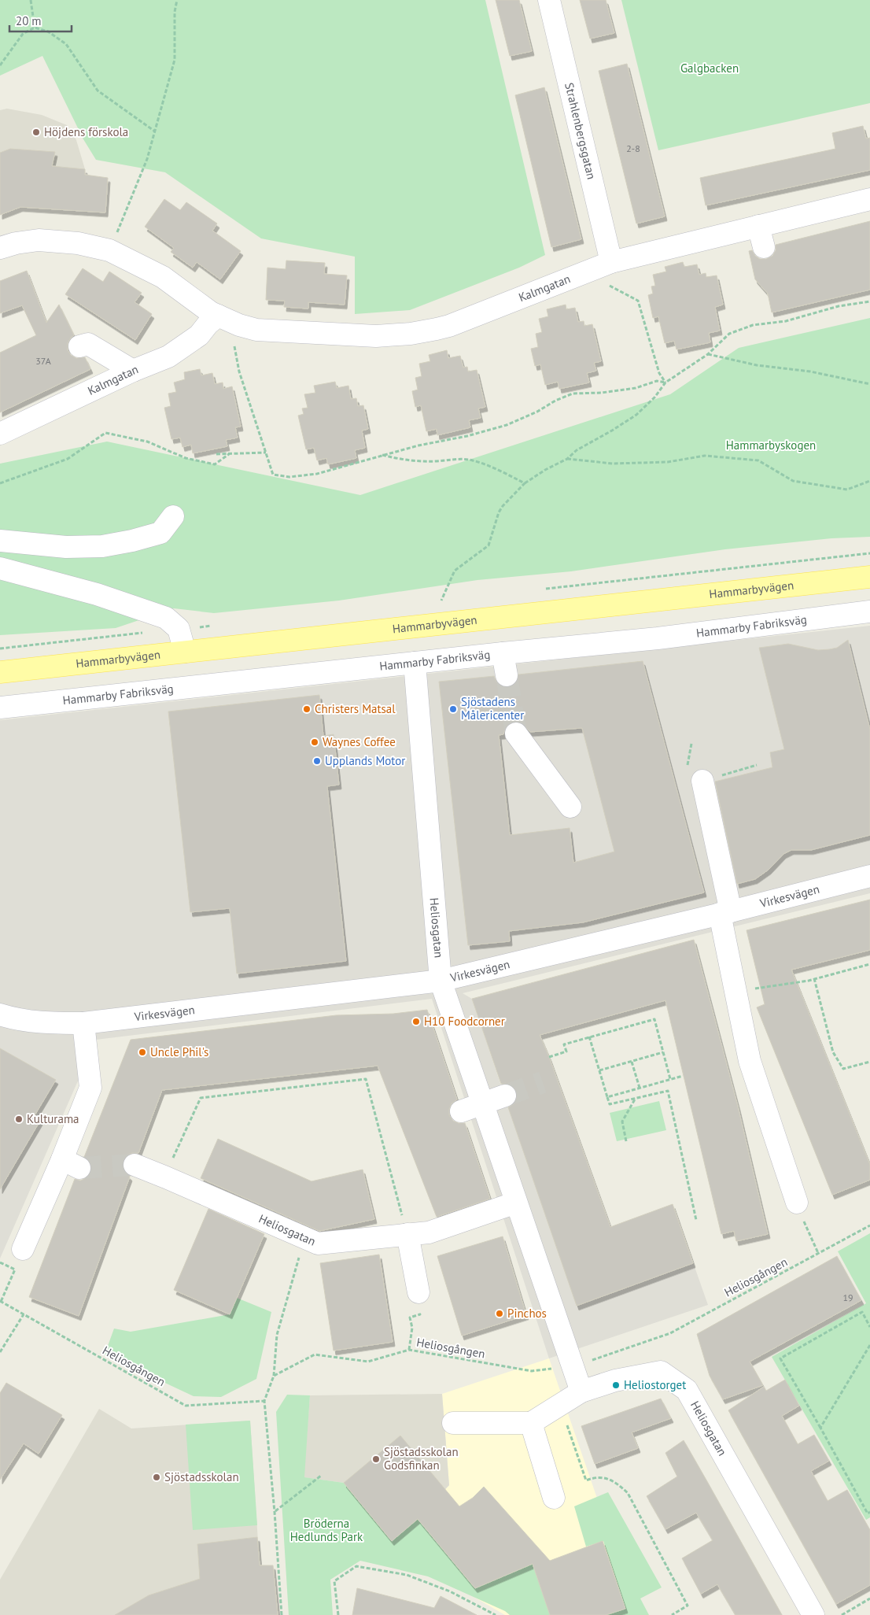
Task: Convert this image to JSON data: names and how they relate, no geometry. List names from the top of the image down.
{
  "streets": {
    "main road": ["Hammarbyvägen"],
    "street": [
      "Strahlenbergsgatan",
      "Kalmgatan",
      "Hammarby Fabriksväg",
      "Virkesvägen",
      "Heliosgatan"
    ],
    "path": ["Heliosgången"]
  },
  "crossings": [
    ["Strahlenbergsgatan", "Kalmgatan"],
    ["Hammarby Fabriksväg", "Heliosgatan"],
    ["Virkesvägen", "Heliosgatan"],
    ["Heliosgatan", "Heliosgången"]
  ],
  "parks": ["Galgbacken", "Hammarbyskogen", "Bröderna Hedlunds Park"],
  "places": [
    "Höjdens förskola",
    "Christers Matsal",
    "Sjöstadens Målericenter",
    "Waynes Coffee",
    "Upplands Motor",
    "H10 Foodcorner",
    "Uncle Phil's",
    "Kulturama",
    "Pinchos",
    "Heliostorget",
    "Sjöstadsskolan Godsfinkan",
    "Sjöstadsskolan"
  ],
  "house_numbers": ["2-8", "37A", "19"],
  "scale_bar": "20 m"
}
